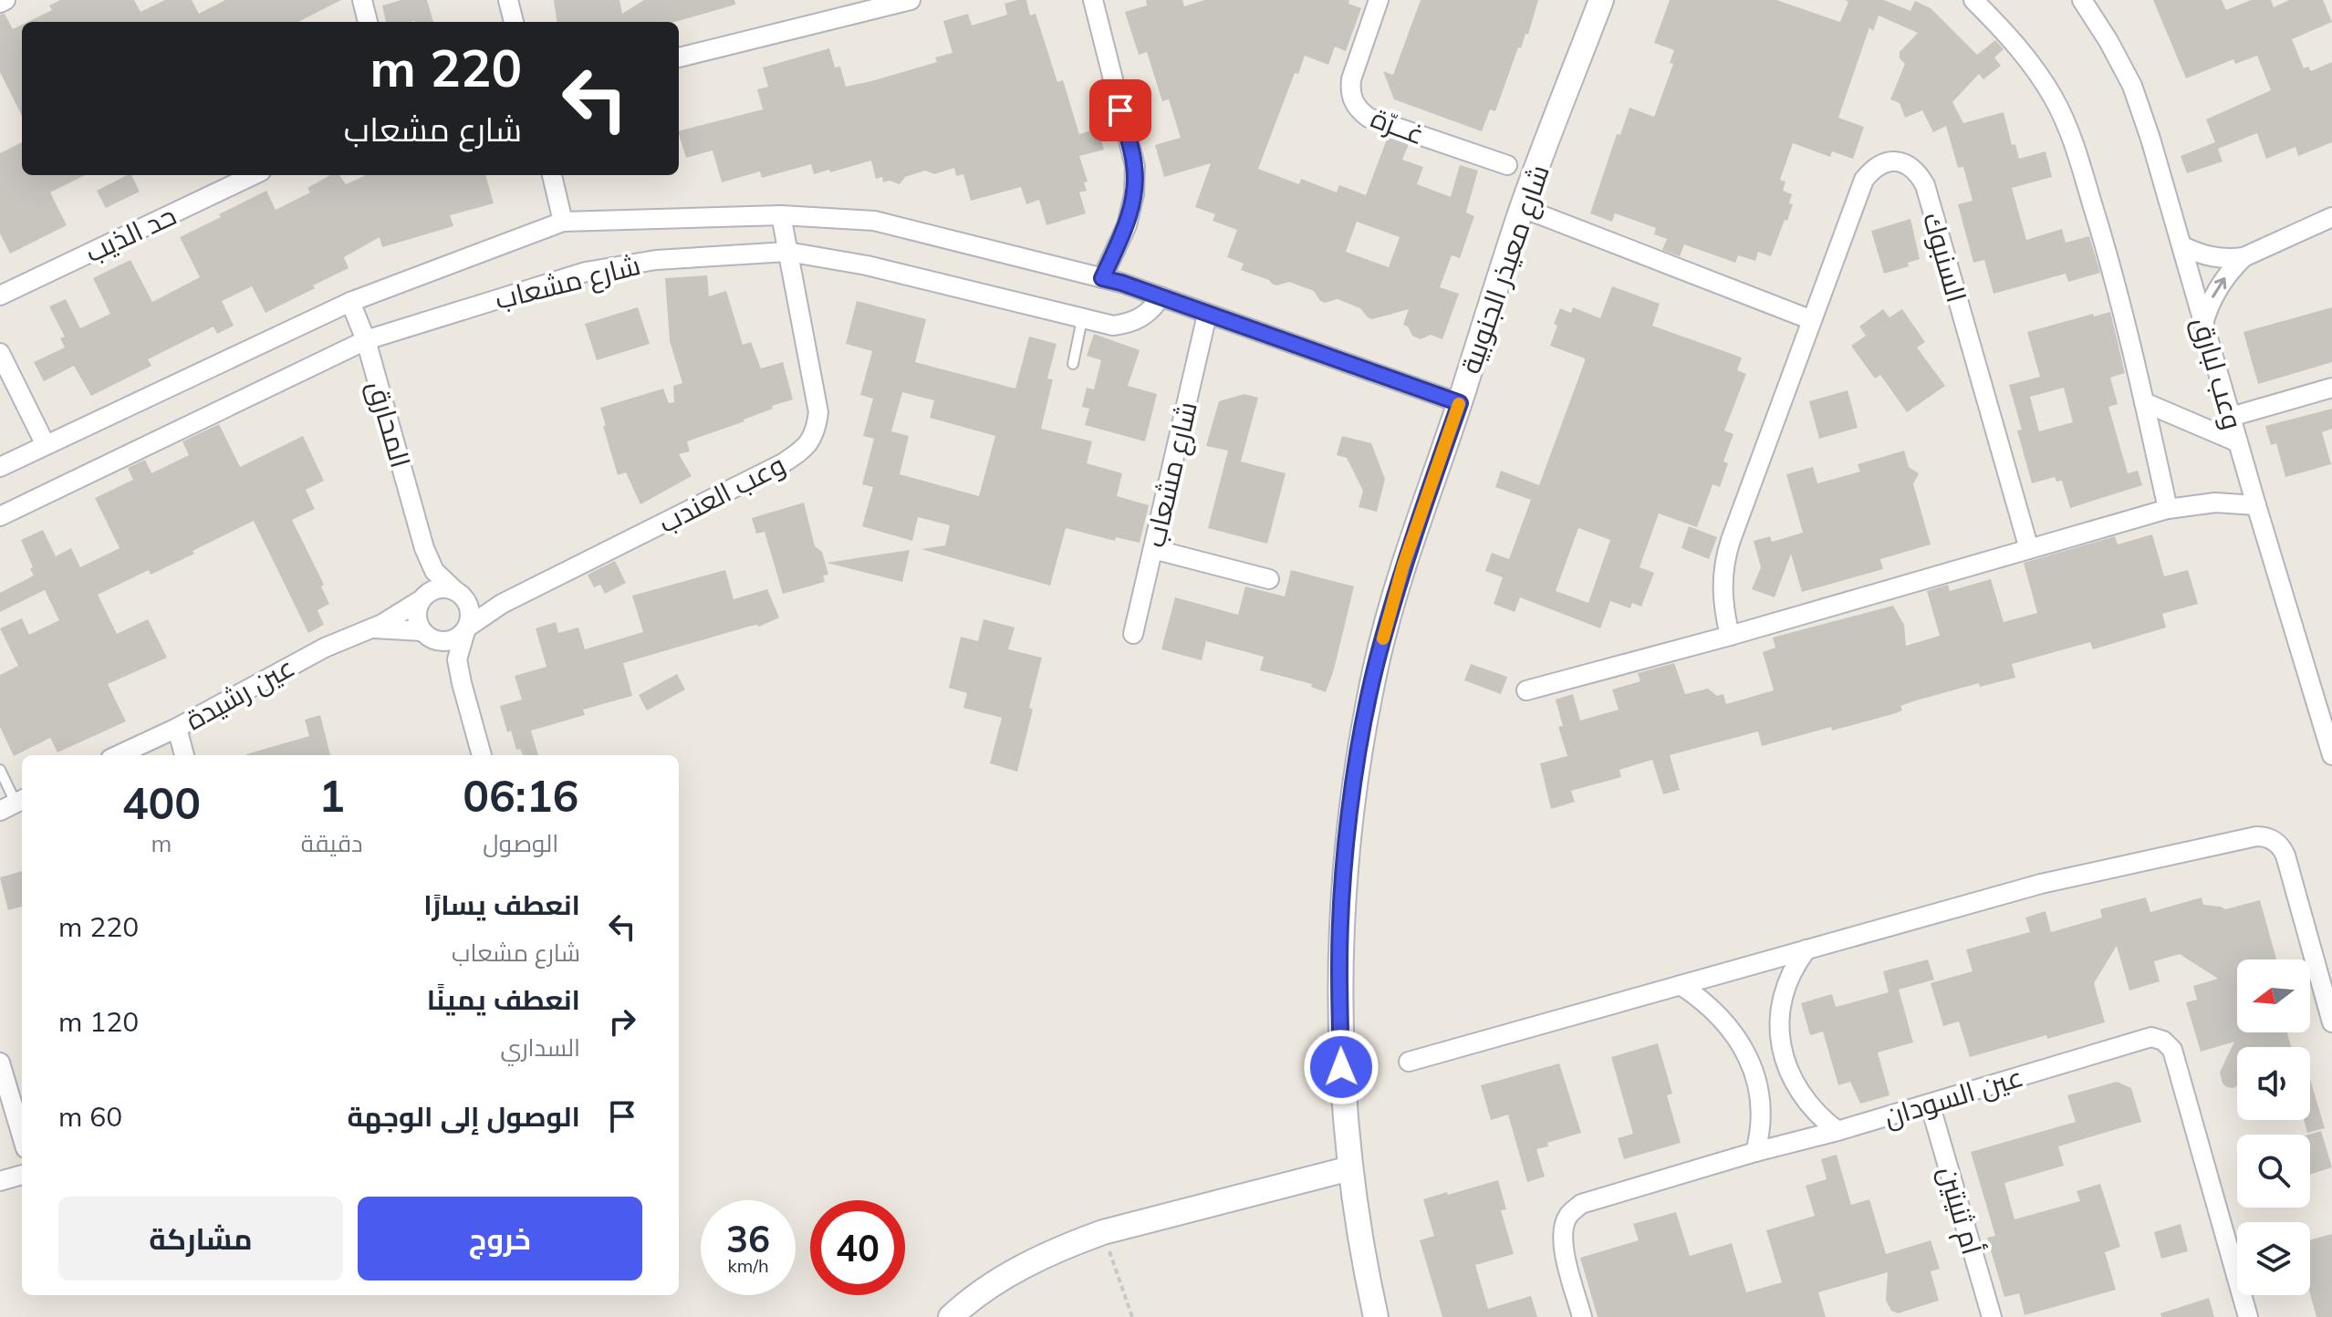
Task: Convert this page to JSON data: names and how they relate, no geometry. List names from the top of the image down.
{
  "streets": {
    "street": [
      "غــرّة",
      "حد الذيب",
      "السنبوك",
      "شارع معيذر الجنوبية",
      "شارع مشعاب",
      "وعب لبارق",
      "المحارق",
      "وعب العندب",
      "عين رشيدة",
      "عين السودان",
      "أم ثنيتين"
    ]
  },
  "crossings": [
    ["شارع معيذر الجنوبية", "شارع مشعاب"],
    ["شارع مشعاب", "المحارق"],
    ["شارع مشعاب", "وعب العندب"],
    ["المحارق", "وعب العندب"],
    ["المحارق", "عين رشيدة"],
    ["وعب العندب", "عين رشيدة"],
    ["عين السودان", "أم ثنيتين"]
  ],
  "north": "left",
  "page": {
    "turn": ["220 m", "شارع مشعاب"],
    "eta": [
      "06:16",
      "الوصول",
      "1",
      "دقيقة",
      "400",
      "m"
    ],
    "list": [
      {
        "name": "انعطف يسارًا",
        "note": "شارع مشعاب",
        "value": "220 m"
      },
      {
        "name": "انعطف يمينًا",
        "note": "السداري",
        "value": "120 m"
      },
      {
        "name": "الوصول إلى الوجهة",
        "value": "60 m"
      }
    ],
    "buttons": ["خروج", "مشاركة"],
    "speed": "36 km/h",
    "limit": "40"
  }
}
